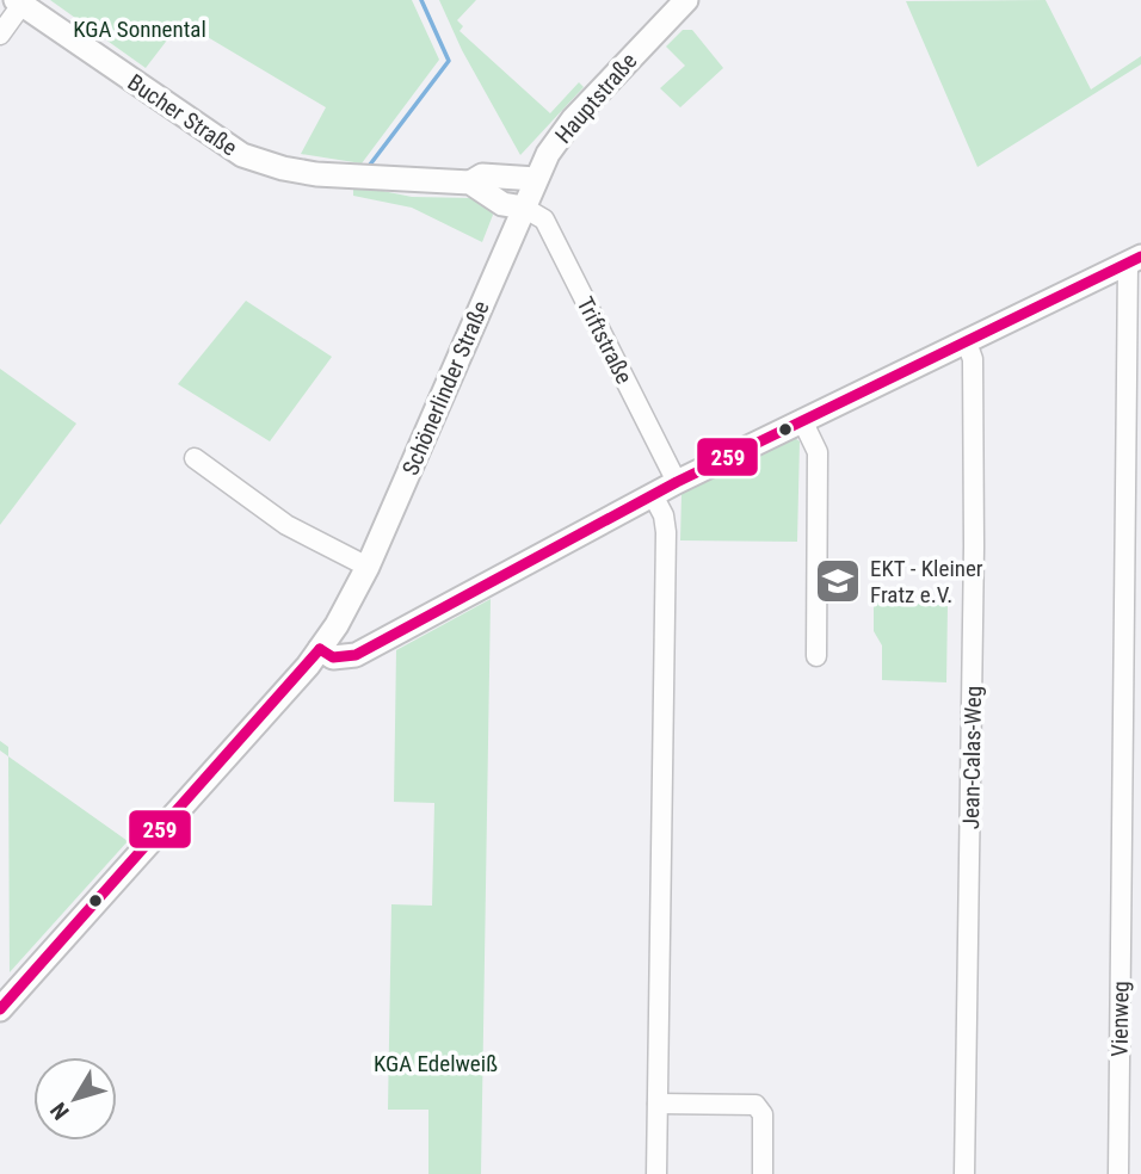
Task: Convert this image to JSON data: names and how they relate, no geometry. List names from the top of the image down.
{
  "streets": {
    "main road": ["Hauptstraße", "Bucher Straße", "Schönerlinder Straße"],
    "street": ["Triftstraße", "Jean-Calas-Weg", "Vienweg"]
  },
  "crossings": [
    ["Hauptstraße", "Bucher Straße"],
    ["Hauptstraße", "Triftstraße"],
    ["Hauptstraße", "Schönerlinder Straße"],
    ["Bucher Straße", "Triftstraße"],
    ["Bucher Straße", "Schönerlinder Straße"],
    ["Triftstraße", "Schönerlinder Straße"]
  ],
  "parks": ["KGA Sonnental", "KGA Edelweiß"],
  "places": {
    "school or university": ["EKT - Kleiner Fratz e.V."]
  },
  "lines": ["transit line 259"],
  "north": "bottom left"
}
